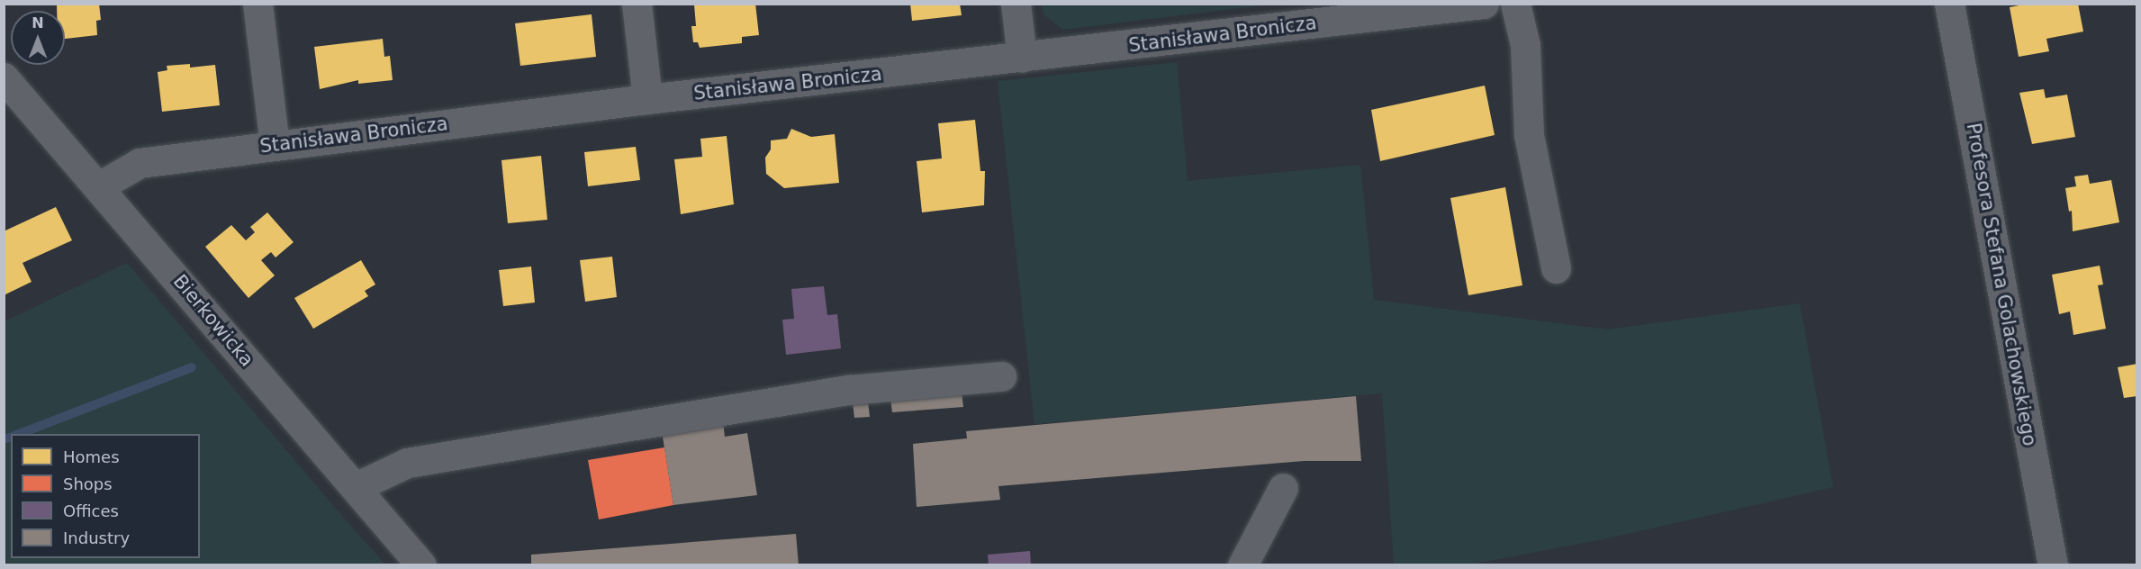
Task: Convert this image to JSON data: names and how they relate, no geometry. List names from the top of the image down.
{
  "streets": {
    "street": ["Stanisława Bronicza", "Profesora Stefana Golachowskiego", "Bierkowicka"]
  },
  "crossings": [
    ["Stanisława Bronicza", "Bierkowicka"]
  ],
  "legend": [
    "Homes",
    "Shops",
    "Offices",
    "Industry"
  ],
  "north": "top"
}
